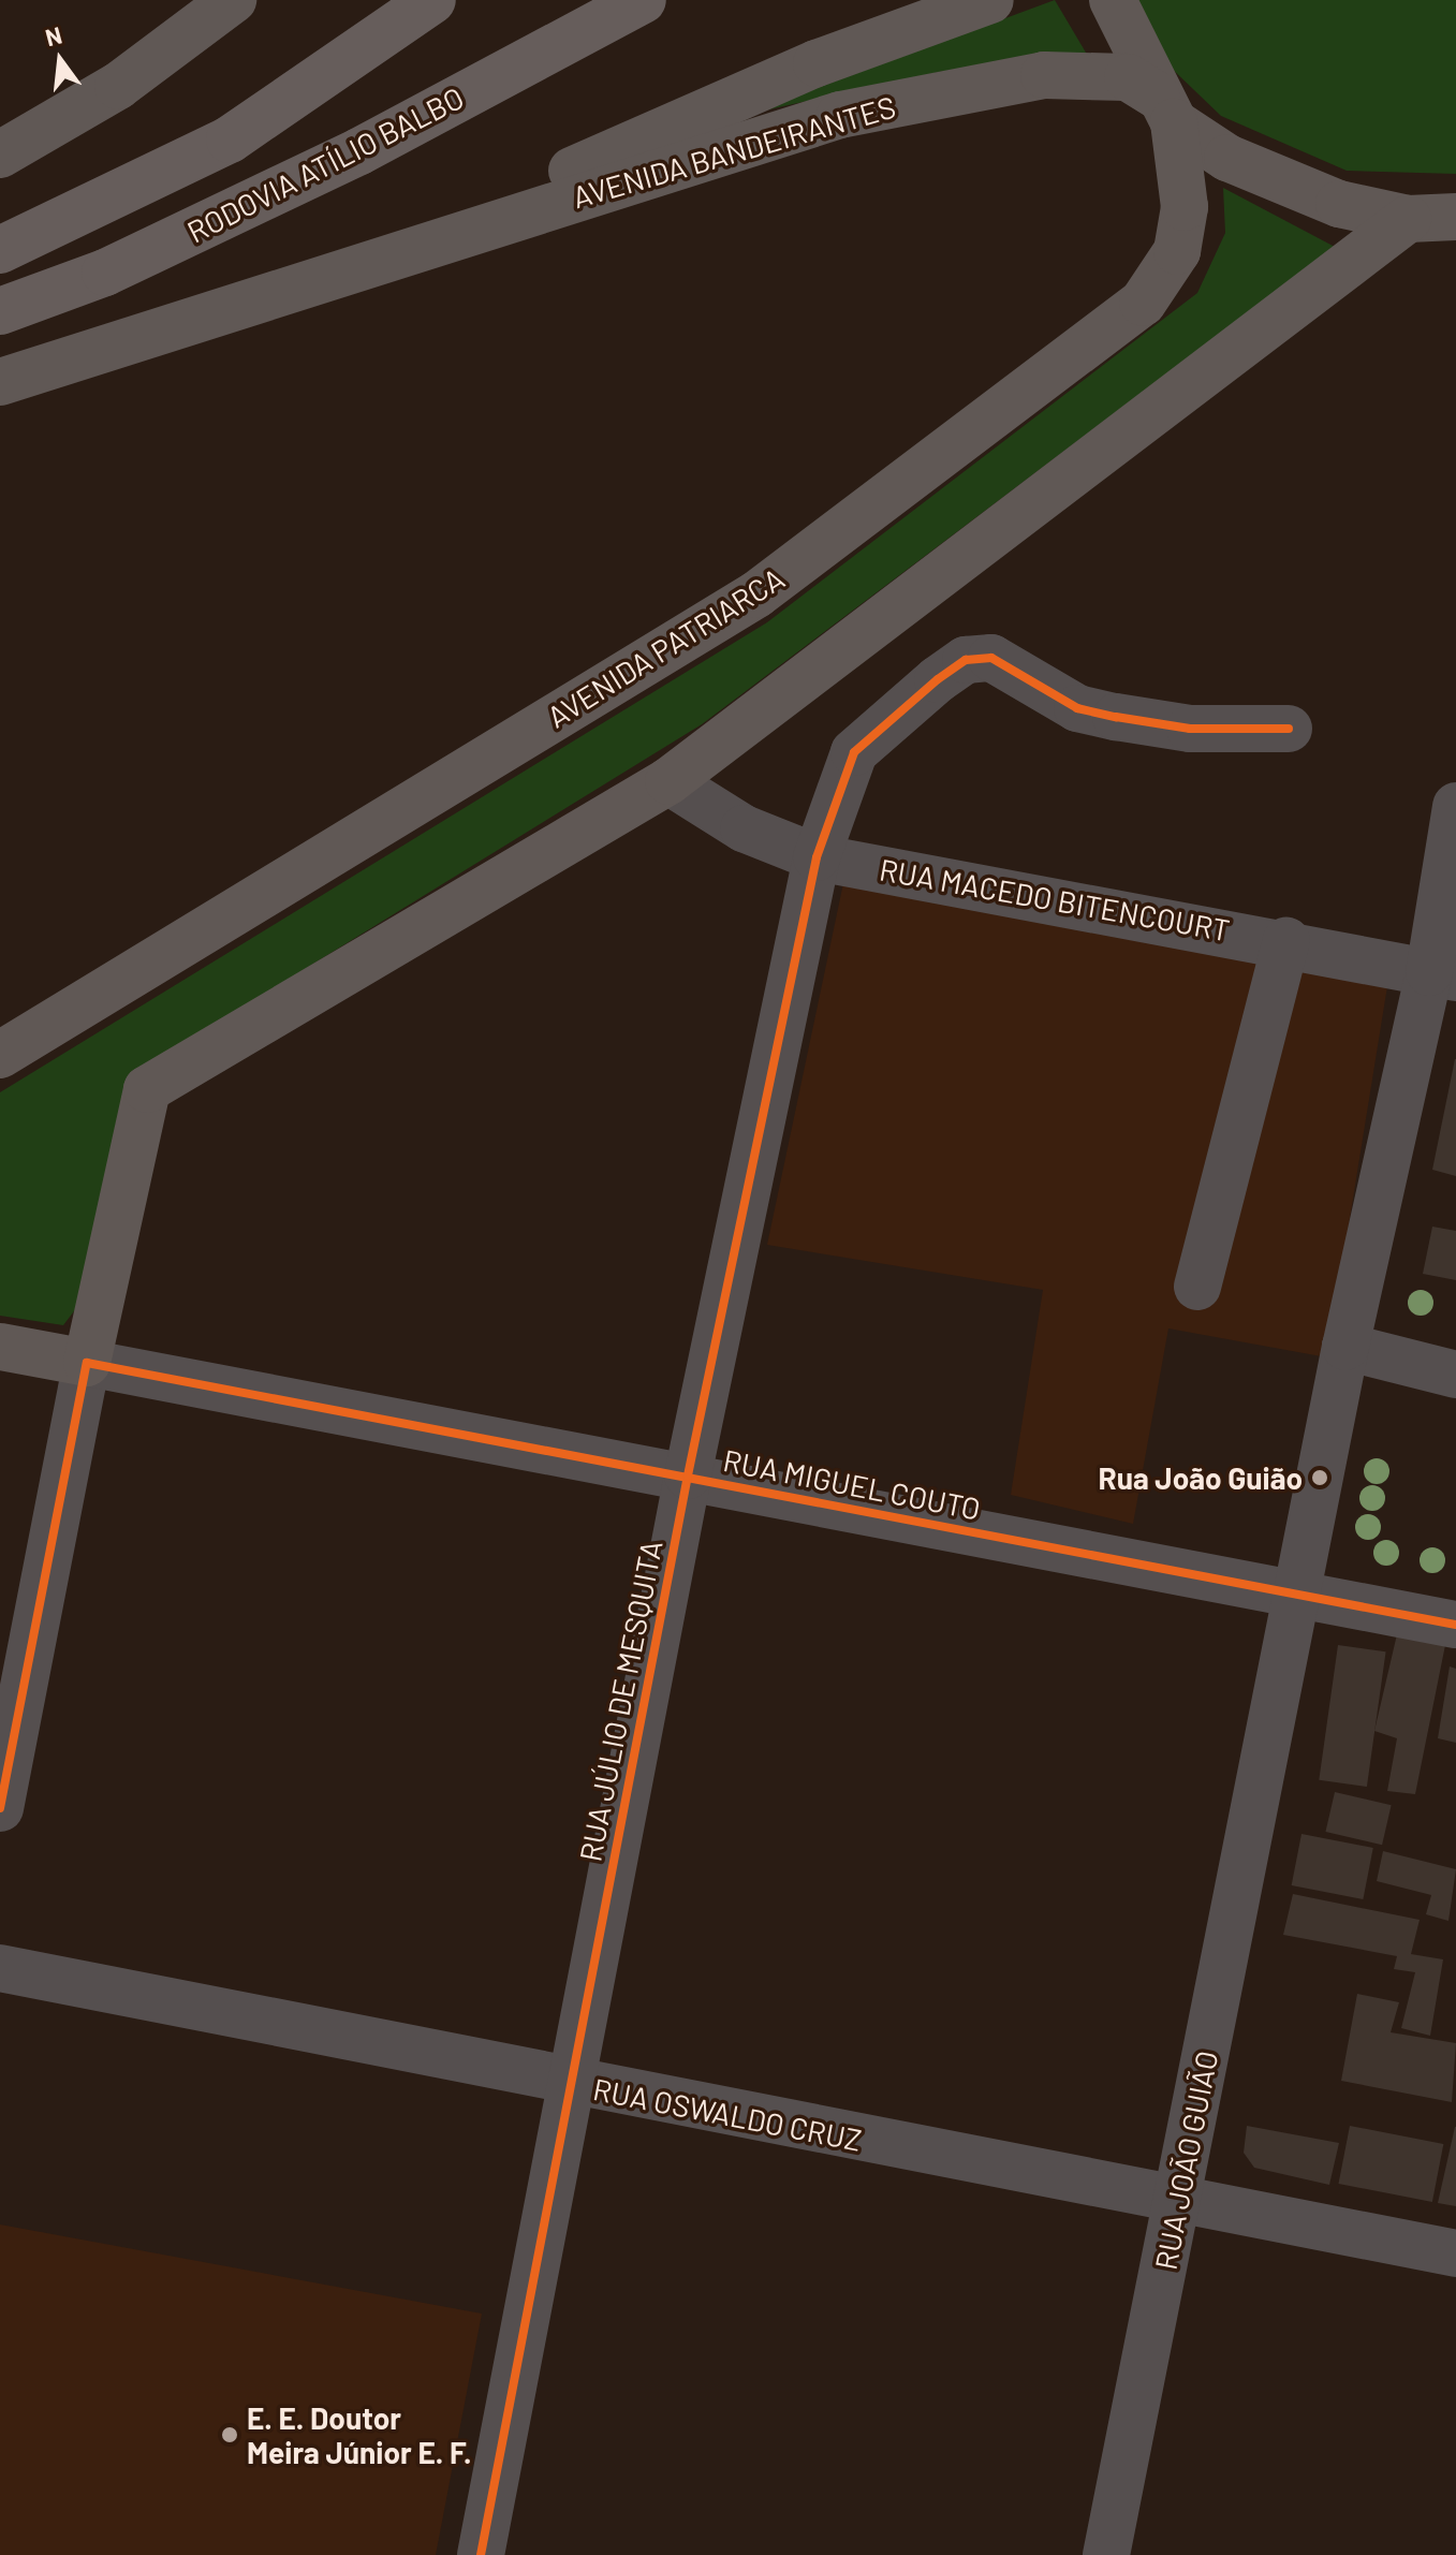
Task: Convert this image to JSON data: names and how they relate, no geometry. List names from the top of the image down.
{
  "streets": {
    "highway": ["RODOVIA ATÍLIO BALBO"],
    "main road": ["AVENIDA BANDEIRANTES", "AVENIDA PATRIARCA", "RUA MIGUEL COUTO"],
    "street": [
      "RUA MACEDO BITENCOURT",
      "RUA JÚLIO DE MESQUITA",
      "RUA OSWALDO CRUZ",
      "RUA JOÃO GUIÃO"
    ]
  },
  "crossings": [
    ["AVENIDA BANDEIRANTES", "AVENIDA PATRIARCA"],
    ["RUA MACEDO BITENCOURT", "RUA JÚLIO DE MESQUITA"],
    ["RUA MACEDO BITENCOURT", "RUA JOÃO GUIÃO"],
    ["RUA MIGUEL COUTO", "RUA JÚLIO DE MESQUITA"],
    ["RUA MIGUEL COUTO", "RUA JOÃO GUIÃO"],
    ["RUA JÚLIO DE MESQUITA", "RUA OSWALDO CRUZ"],
    ["RUA OSWALDO CRUZ", "RUA JOÃO GUIÃO"]
  ],
  "places": ["Rua João Guião", "E. E. Doutor Meira Júnior E. F."],
  "north": "top"
}
